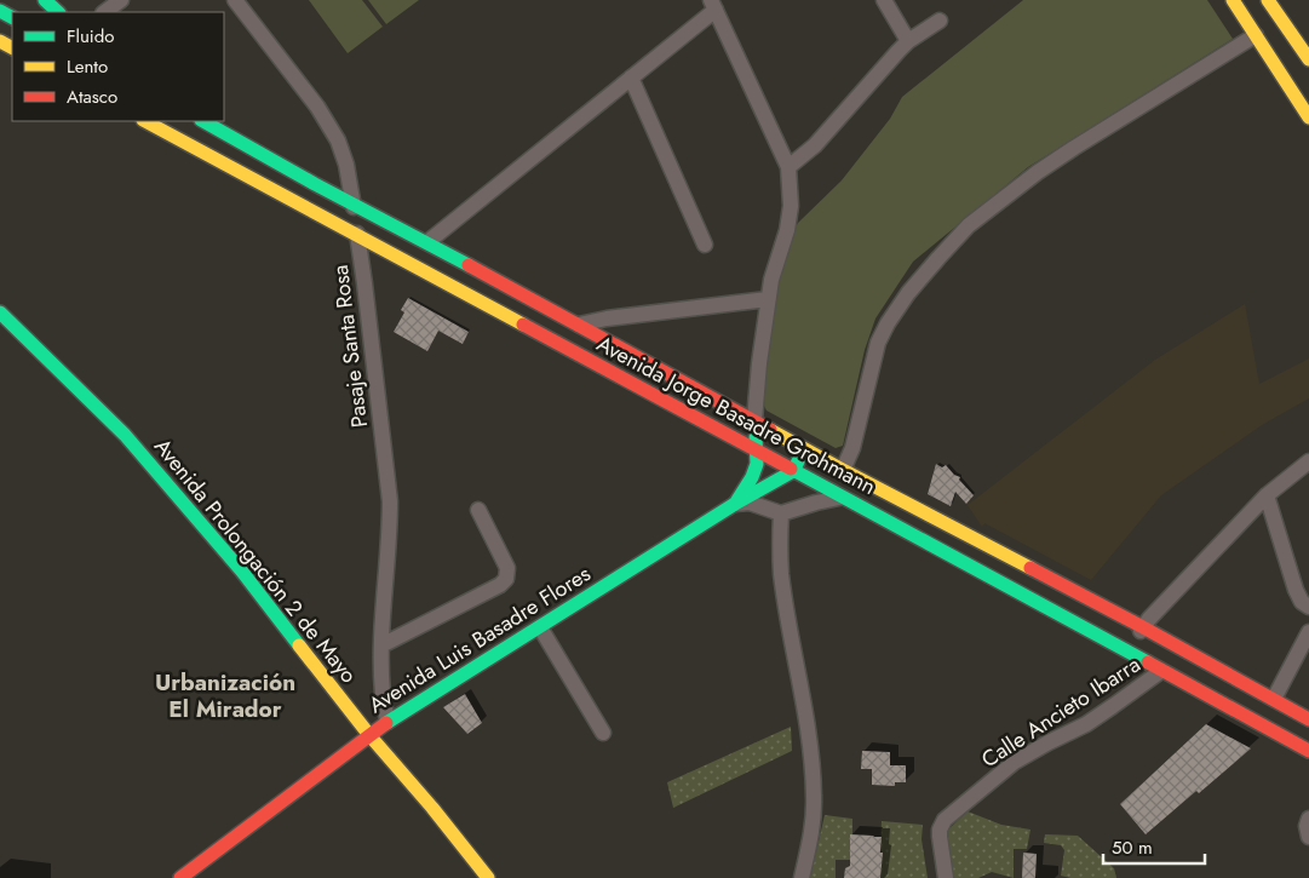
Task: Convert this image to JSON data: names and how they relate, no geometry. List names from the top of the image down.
{
  "streets": {
    "main road": ["Avenida Jorge Basadre Grohmann", "Avenida Prolongación 2 de Mayo", "Avenida Luis Basadre Flores"],
    "street": ["Pasaje Santa Rosa", "Calle Ancieto Ibarra"]
  },
  "crossings": [
    ["Pasaje Santa Rosa", "Avenida Jorge Basadre Grohmann"],
    ["Pasaje Santa Rosa", "Avenida Luis Basadre Flores"],
    ["Avenida Jorge Basadre Grohmann", "Avenida Luis Basadre Flores"],
    ["Avenida Jorge Basadre Grohmann", "Calle Ancieto Ibarra"],
    ["Avenida Prolongación 2 de Mayo", "Avenida Luis Basadre Flores"]
  ],
  "districts": ["Urbanización El Mirador"],
  "legend": ["Fluido", "Lento", "Atasco"],
  "scale_bar": "50 m"
}
